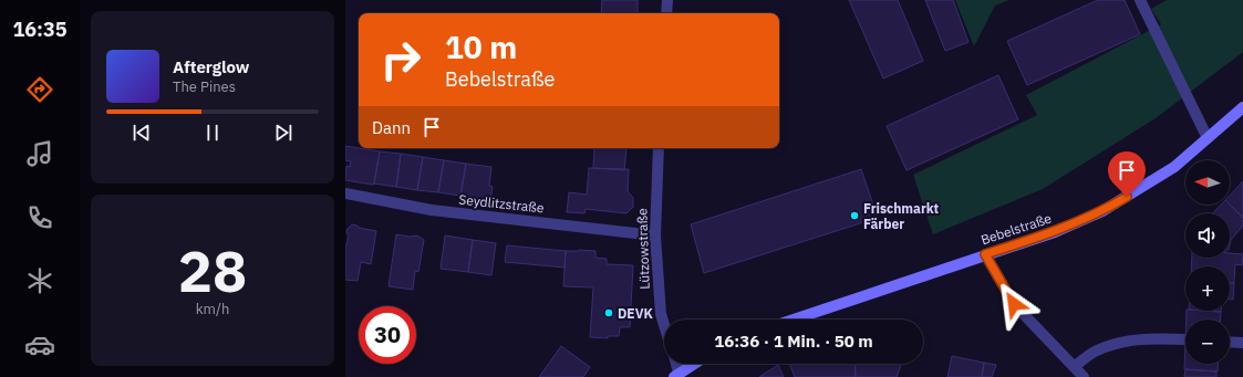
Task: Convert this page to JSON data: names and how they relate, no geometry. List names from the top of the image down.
{
  "streets": {
    "main road": ["Bebelstraße"],
    "street": ["Seydlitzstraße", "Lützowstraße"]
  },
  "crossings": [
    ["Seydlitzstraße", "Lützowstraße"]
  ],
  "places": ["Frischmarkt Färber", "DEVK"],
  "north": "left",
  "page": {
    "tabs": "16:35",
    "turn": ["10 m", "Bebelstraße"],
    "song": ["Afterglow", "The Pines"],
    "then": "Dann",
    "map_buttons": ["+", "−"],
    "tile": ["28", "km/h"],
    "limit": "30",
    "trip": "16:36 · 1 Min. · 50 m"
  }
}
